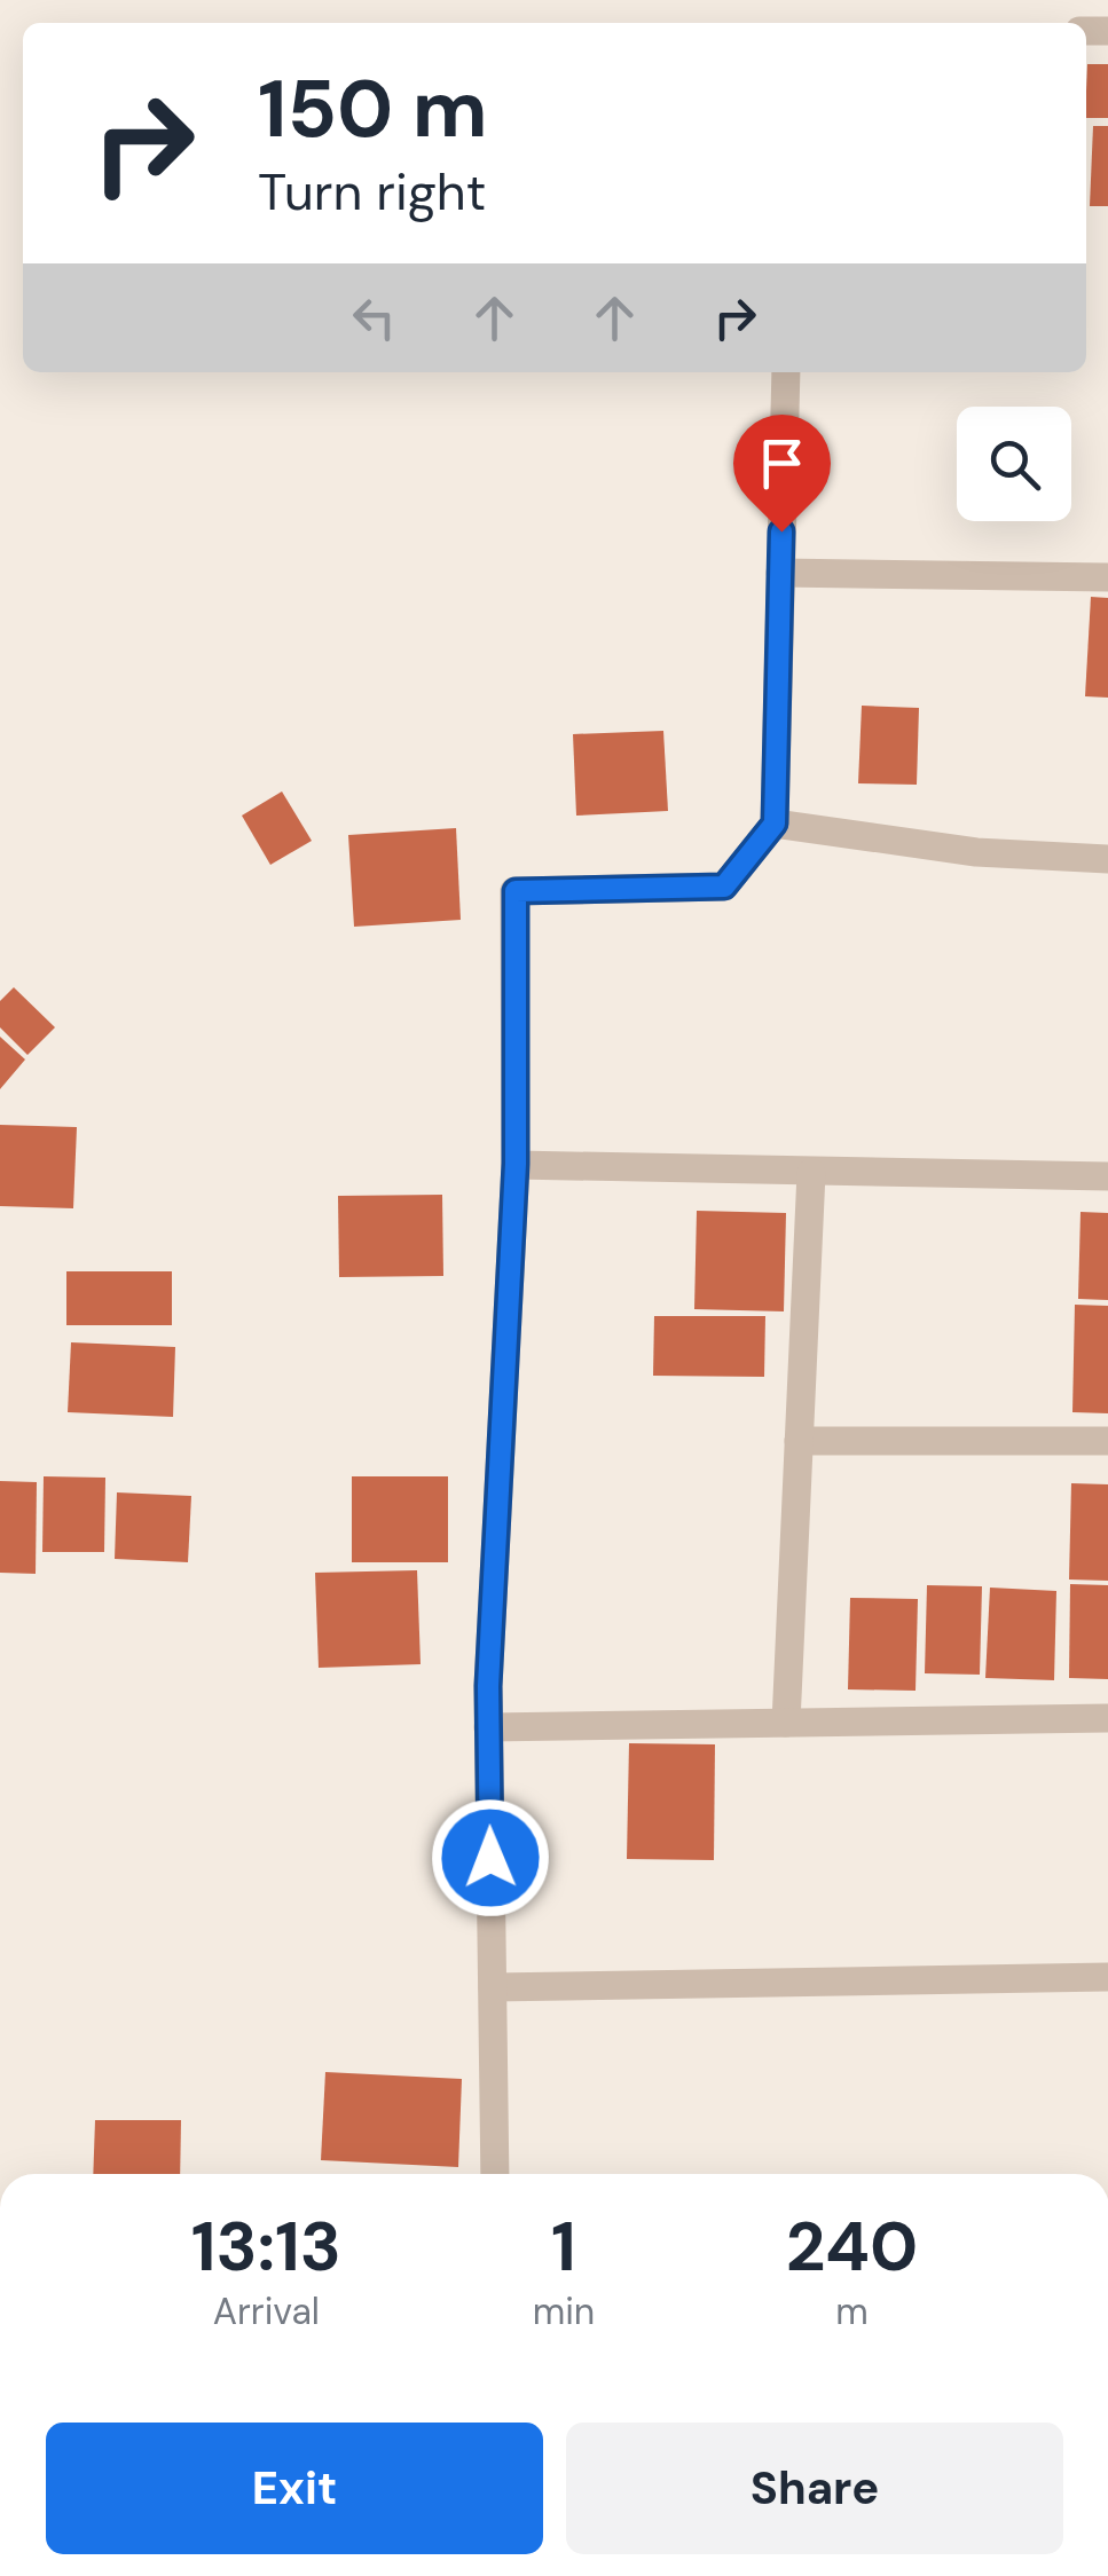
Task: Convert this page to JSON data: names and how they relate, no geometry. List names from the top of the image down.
{
  "page": {
    "turn": ["150 m", "Turn right"],
    "eta": [
      "13:13",
      "Arrival",
      "1",
      "min",
      "240",
      "m"
    ],
    "buttons": ["Exit", "Share"]
  }
}
